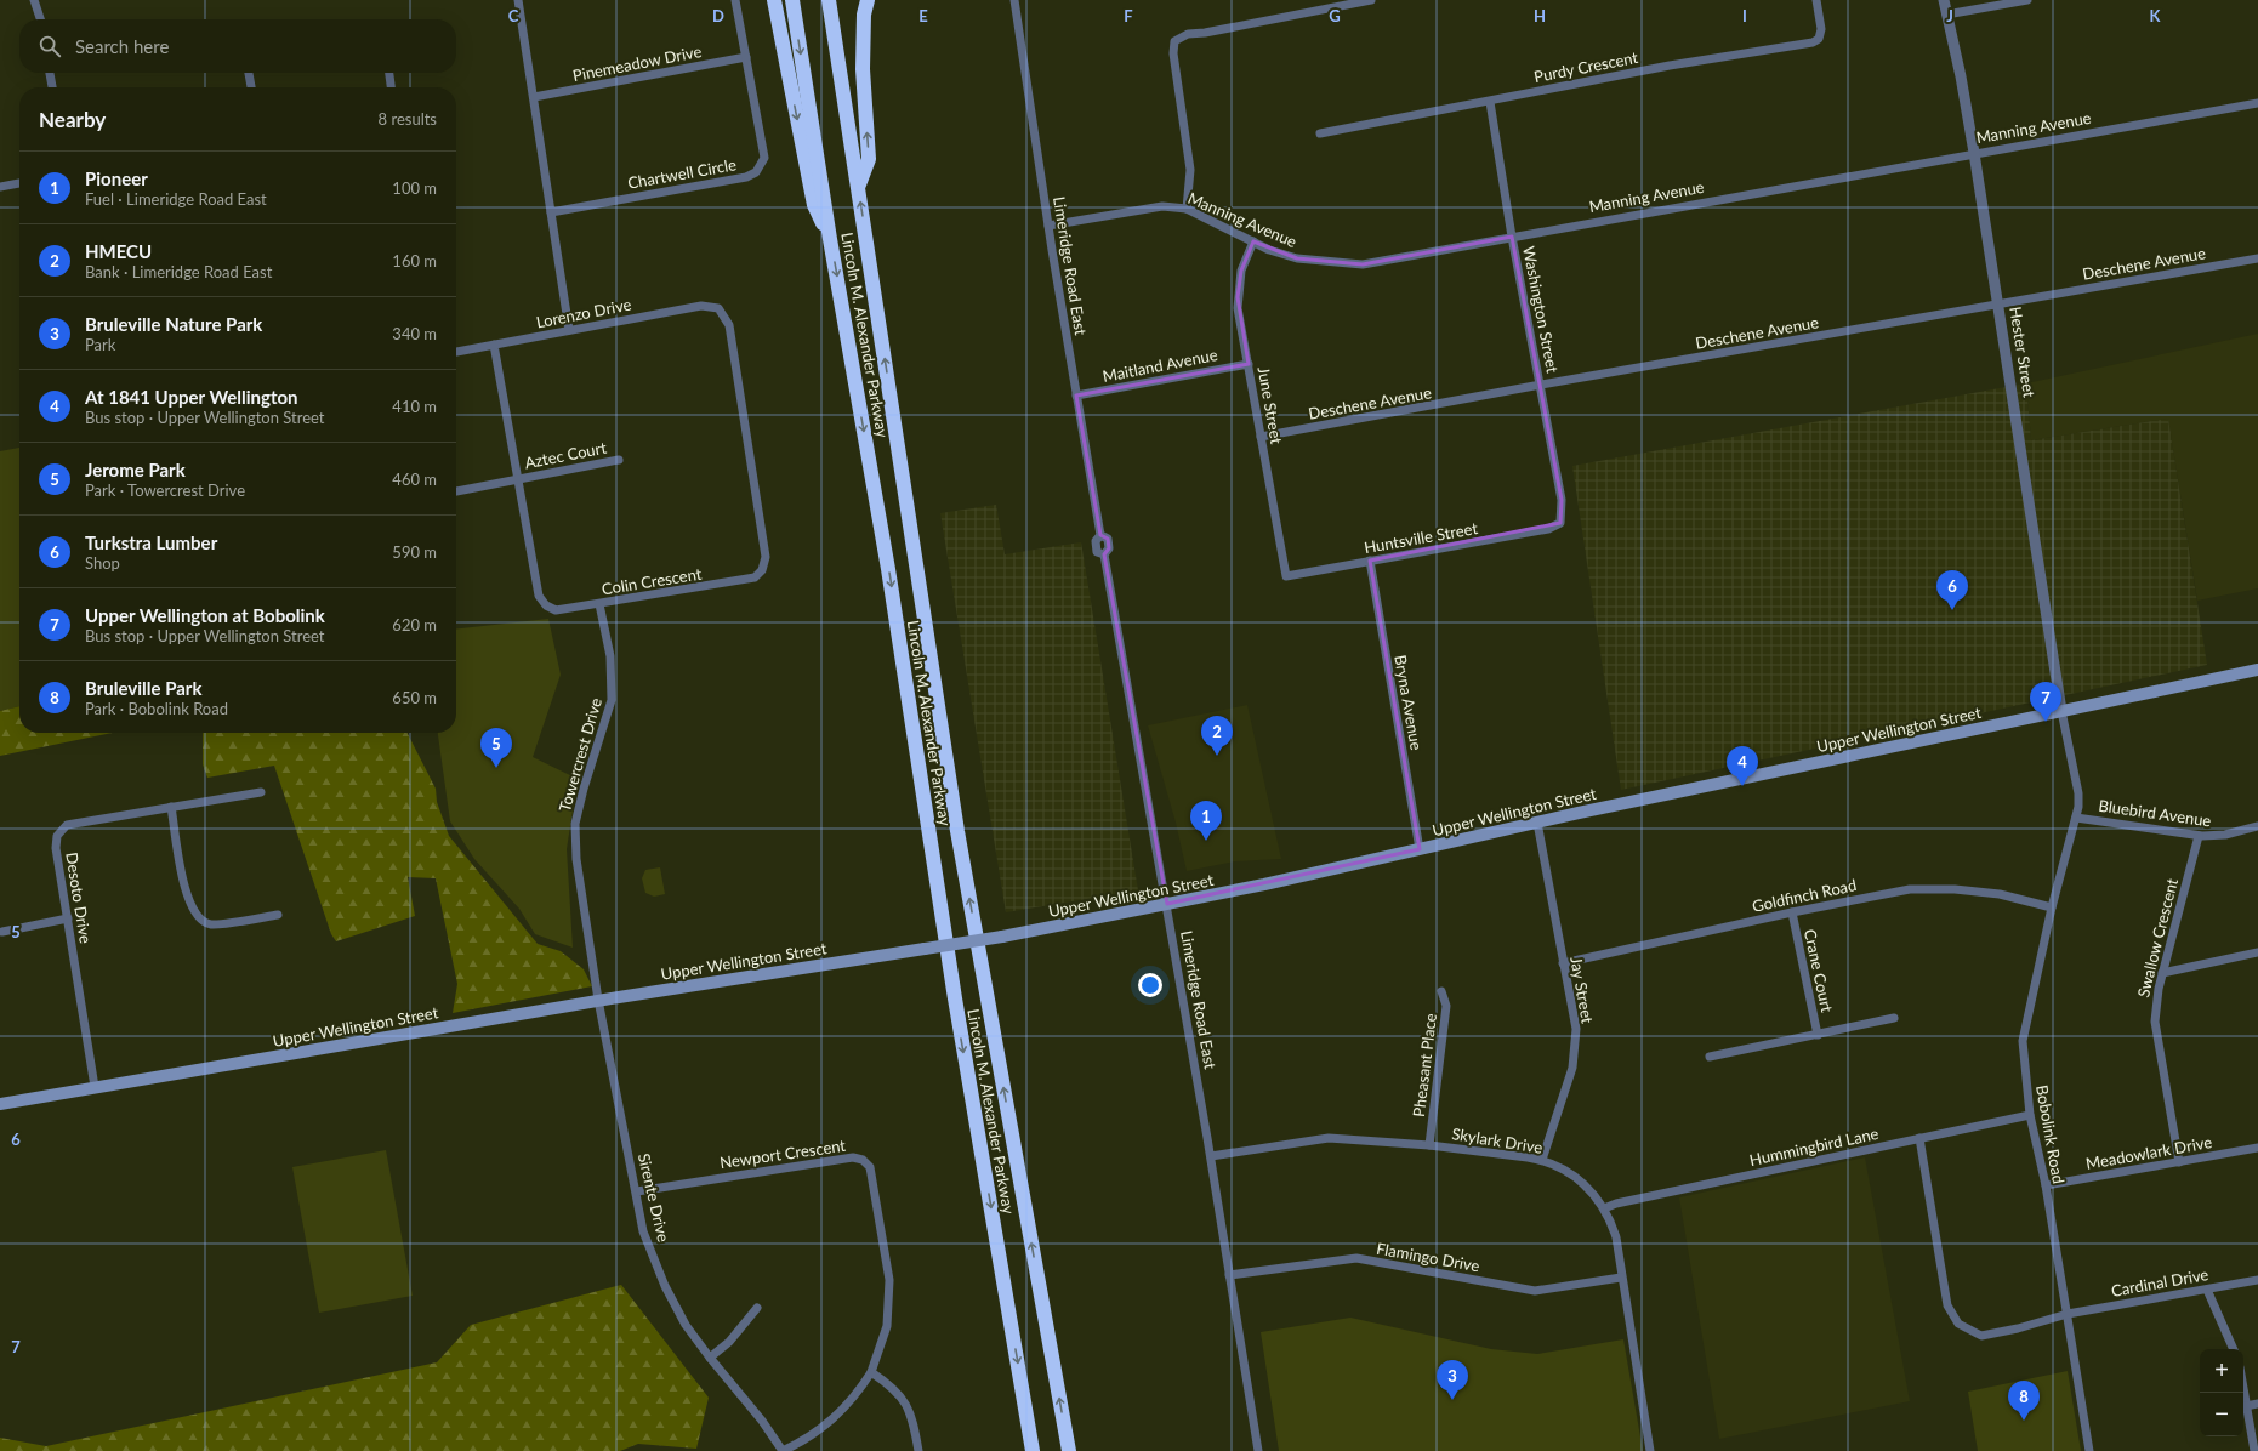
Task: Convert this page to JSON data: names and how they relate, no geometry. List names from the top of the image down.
{
  "streets": {
    "highway": ["Lincoln M. Alexander Parkway"],
    "main road": ["Upper Wellington Street"],
    "street": [
      "Pinemeadow Drive",
      "Purdy Crescent",
      "Manning Avenue",
      "Chartwell Circle",
      "Deschene Avenue",
      "Limeridge Road East",
      "Washington Street",
      "Lorenzo Drive",
      "Hester Street",
      "Maitland Avenue",
      "June Street",
      "Aztec Court",
      "Huntsville Street",
      "Colin Crescent",
      "Bryna Avenue",
      "Towercrest Drive",
      "Bluebird Avenue",
      "Goldfinch Road",
      "Desoto Drive",
      "Swallow Crescent",
      "Crane Court",
      "Jay Street",
      "Pheasant Place",
      "Bobolink Road",
      "Skylark Drive",
      "Hummingbird Lane",
      "Meadowlark Drive",
      "Newport Crescent",
      "Sirente Drive",
      "Flamingo Drive",
      "Cardinal Drive"
    ]
  },
  "crossings": [
    ["Pinemeadow Drive", "Chartwell Circle"],
    ["Purdy Crescent", "Washington Street"],
    ["Manning Avenue", "Limeridge Road East"],
    ["Manning Avenue", "Washington Street"],
    ["Manning Avenue", "Hester Street"],
    ["Manning Avenue", "June Street"],
    ["Deschene Avenue", "Washington Street"],
    ["Deschene Avenue", "Hester Street"],
    ["Deschene Avenue", "June Street"],
    ["Limeridge Road East", "Maitland Avenue"],
    ["Limeridge Road East", "Upper Wellington Street"],
    ["Limeridge Road East", "Skylark Drive"],
    ["Limeridge Road East", "Flamingo Drive"],
    ["Washington Street", "Huntsville Street"],
    ["Lorenzo Drive", "Colin Crescent"],
    ["Hester Street", "Upper Wellington Street"],
    ["Hester Street", "Bobolink Road"],
    ["Maitland Avenue", "June Street"],
    ["June Street", "Huntsville Street"],
    ["Aztec Court", "Colin Crescent"],
    ["Huntsville Street", "Bryna Avenue"],
    ["Colin Crescent", "Towercrest Drive"],
    ["Bryna Avenue", "Upper Wellington Street"],
    ["Upper Wellington Street", "Towercrest Drive"],
    ["Upper Wellington Street", "Desoto Drive"],
    ["Upper Wellington Street", "Jay Street"],
    ["Upper Wellington Street", "Bobolink Road"],
    ["Upper Wellington Street", "Sirente Drive"],
    ["Towercrest Drive", "Sirente Drive"],
    ["Bluebird Avenue", "Swallow Crescent"],
    ["Bluebird Avenue", "Bobolink Road"],
    ["Goldfinch Road", "Crane Court"],
    ["Goldfinch Road", "Jay Street"],
    ["Goldfinch Road", "Bobolink Road"],
    ["Swallow Crescent", "Meadowlark Drive"],
    ["Jay Street", "Skylark Drive"],
    ["Pheasant Place", "Skylark Drive"],
    ["Bobolink Road", "Hummingbird Lane"],
    ["Bobolink Road", "Meadowlark Drive"],
    ["Bobolink Road", "Cardinal Drive"],
    ["Skylark Drive", "Hummingbird Lane"],
    ["Skylark Drive", "Flamingo Drive"],
    ["Hummingbird Lane", "Cardinal Drive"],
    ["Newport Crescent", "Sirente Drive"]
  ],
  "page": {
    "search": "Search here",
    "heading": ["Nearby", "8 results"],
    "list": [
      {
        "mark": "1",
        "name": "Pioneer",
        "note": "Fuel · Limeridge Road East",
        "value": "100 m"
      },
      {
        "mark": "2",
        "name": "HMECU",
        "note": "Bank · Limeridge Road East",
        "value": "160 m"
      },
      {
        "mark": "3",
        "name": "Bruleville Nature Park",
        "note": "Park",
        "value": "340 m"
      },
      {
        "mark": "4",
        "name": "At 1841 Upper Wellington",
        "note": "Bus stop · Upper Wellington Street",
        "value": "410 m"
      },
      {
        "mark": "5",
        "name": "Jerome Park",
        "note": "Park · Towercrest Drive",
        "value": "460 m"
      },
      {
        "mark": "6",
        "name": "Turkstra Lumber",
        "note": "Shop",
        "value": "590 m"
      },
      {
        "mark": "7",
        "name": "Upper Wellington at Bobolink",
        "note": "Bus stop · Upper Wellington Street",
        "value": "620 m"
      },
      {
        "mark": "8",
        "name": "Bruleville Park",
        "note": "Park · Bobolink Road",
        "value": "650 m"
      }
    ],
    "pins": [
      "6",
      "7",
      "2",
      "5",
      "4",
      "1",
      "3",
      "8"
    ],
    "map_buttons": ["+", "−"]
  },
  "grid": {
    "columns": [
      "C",
      "D",
      "E",
      "F",
      "G",
      "H",
      "I",
      "J",
      "K"
    ],
    "rows": ["5", "6", "7"]
  }
}
